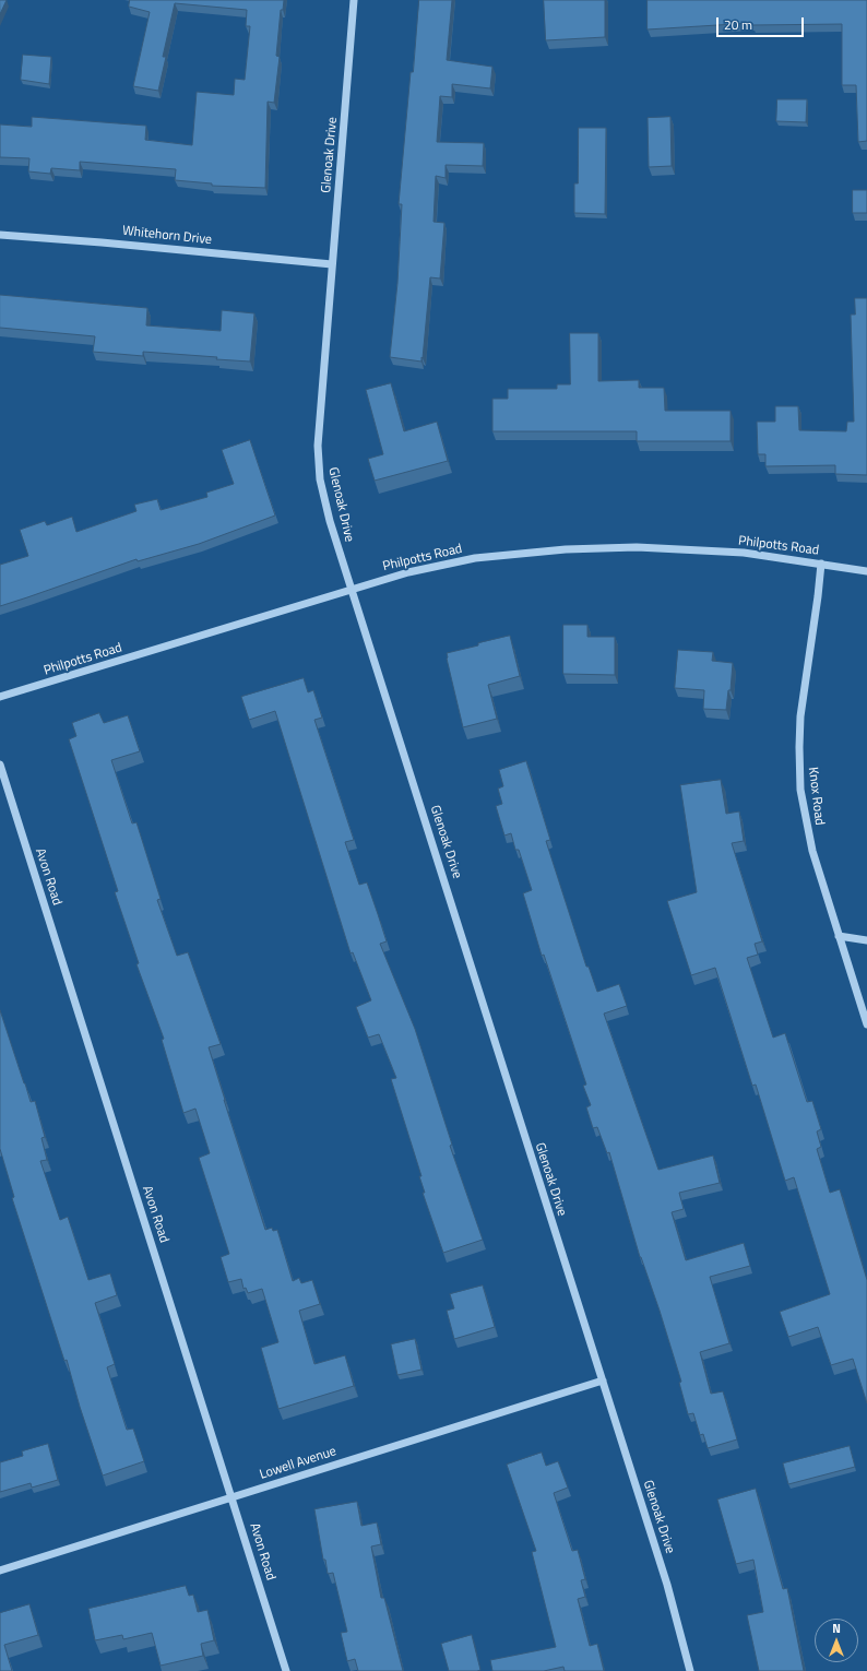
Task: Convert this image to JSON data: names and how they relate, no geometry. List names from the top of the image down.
{
  "streets": {
    "street": [
      "Glenoak Drive",
      "Whitehorn Drive",
      "Philpotts Road",
      "Knox Road",
      "Avon Road",
      "Lowell Avenue"
    ]
  },
  "crossings": [
    ["Glenoak Drive", "Whitehorn Drive"],
    ["Glenoak Drive", "Philpotts Road"],
    ["Glenoak Drive", "Lowell Avenue"],
    ["Philpotts Road", "Knox Road"],
    ["Avon Road", "Lowell Avenue"]
  ],
  "scale_bar": "20 m",
  "north": "top"
}
